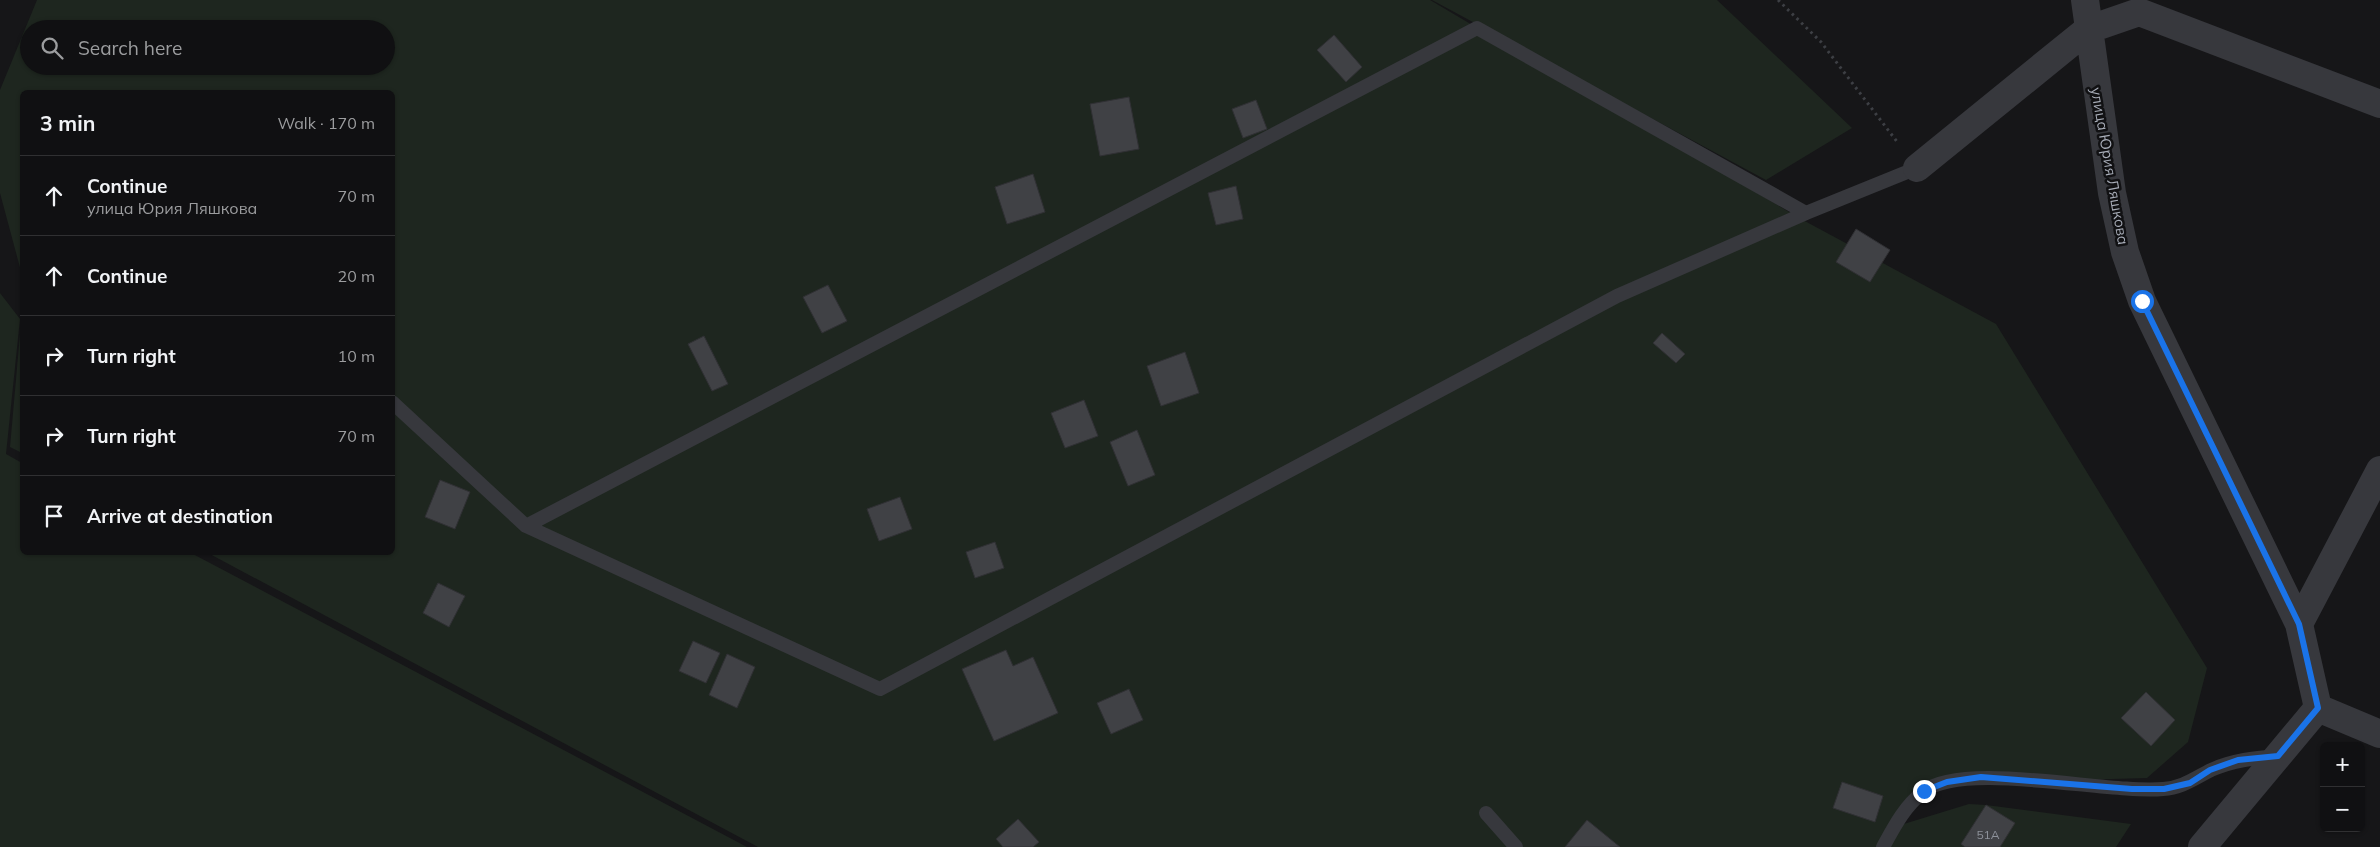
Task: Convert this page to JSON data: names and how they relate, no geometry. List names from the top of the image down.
{
  "streets": {
    "street": ["улица Юрия Ляшкова"]
  },
  "house_numbers": ["51А"],
  "page": {
    "search": "Search here",
    "heading": ["3 min", "Walk · 170 m"],
    "list": [
      ["Continue", "улица Юрия Ляшкова", "70 m"],
      ["Continue", "20 m"],
      ["Turn right", "10 m"],
      ["Turn right", "70 m"],
      "Arrive at destination"
    ],
    "map_buttons": ["+", "−"]
  }
}
